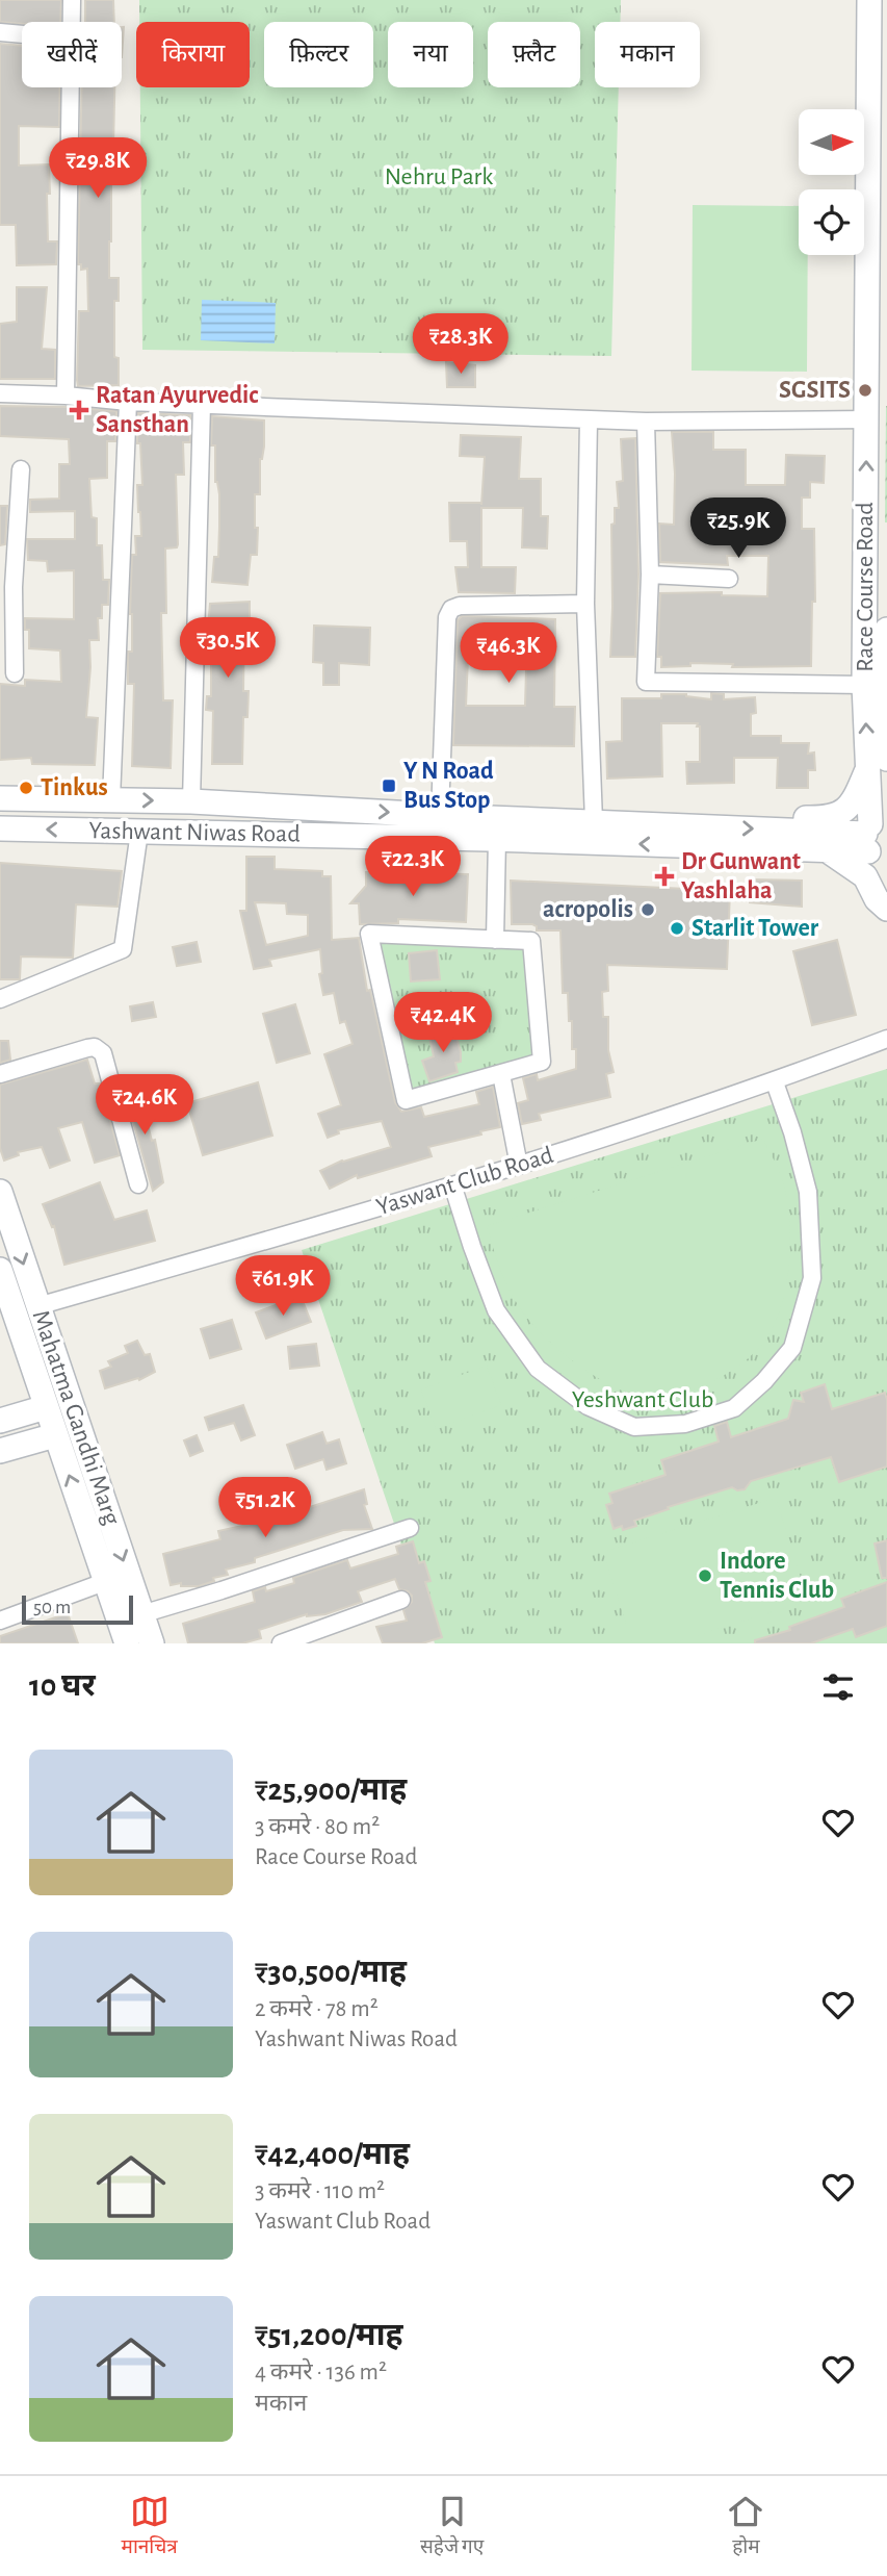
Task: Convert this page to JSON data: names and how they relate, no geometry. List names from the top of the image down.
{
  "streets": {
    "main road": ["Race Course Road", "Yashwant Niwas Road", "Mahatma Gandhi Marg"],
    "street": ["Yaswant Club Road"]
  },
  "crossings": [
    ["Race Course Road", "Yashwant Niwas Road"],
    ["Yaswant Club Road", "Mahatma Gandhi Marg"]
  ],
  "parks": ["Nehru Park", "Yeshwant Club"],
  "places": {
    "other": [
      "SGSITS",
      "Tinkus",
      "acropolis",
      "Starlit Tower",
      "Indore Tennis Club"
    ],
    "health": ["Ratan Ayurvedic Sansthan", "Dr Gunwant Yashlaha"],
    "transit": ["Y N Road Bus Stop"]
  },
  "scale_bar": "50 m",
  "north": "right",
  "page": {
    "chip": [
      "खरीदें",
      "किराया",
      "फ़िल्टर",
      "नया",
      "फ़्लैट",
      "मकान"
    ],
    "price": [
      "₹29.8K",
      "₹28.3K",
      "₹25.9K",
      "₹30.5K",
      "₹46.3K",
      "₹22.3K",
      "₹42.4K",
      "₹24.6K",
      "₹61.9K",
      "₹51.2K"
    ],
    "scale": "50 m",
    "heading": "10 घर",
    "list": [
      {
        "name": "₹25,900/माह",
        "note": "3 कमरे · 80 m² · Race Course Road"
      },
      {
        "name": "₹30,500/माह",
        "note": "2 कमरे · 78 m² · Yashwant Niwas Road"
      },
      {
        "name": "₹42,400/माह",
        "note": "3 कमरे · 110 m² · Yaswant Club Road"
      },
      {
        "name": "₹51,200/माह",
        "note": "4 कमरे · 136 m² · मकान"
      }
    ],
    "tabs": ["मानचित्र", "सहेजे गए", "होम"]
  }
}
